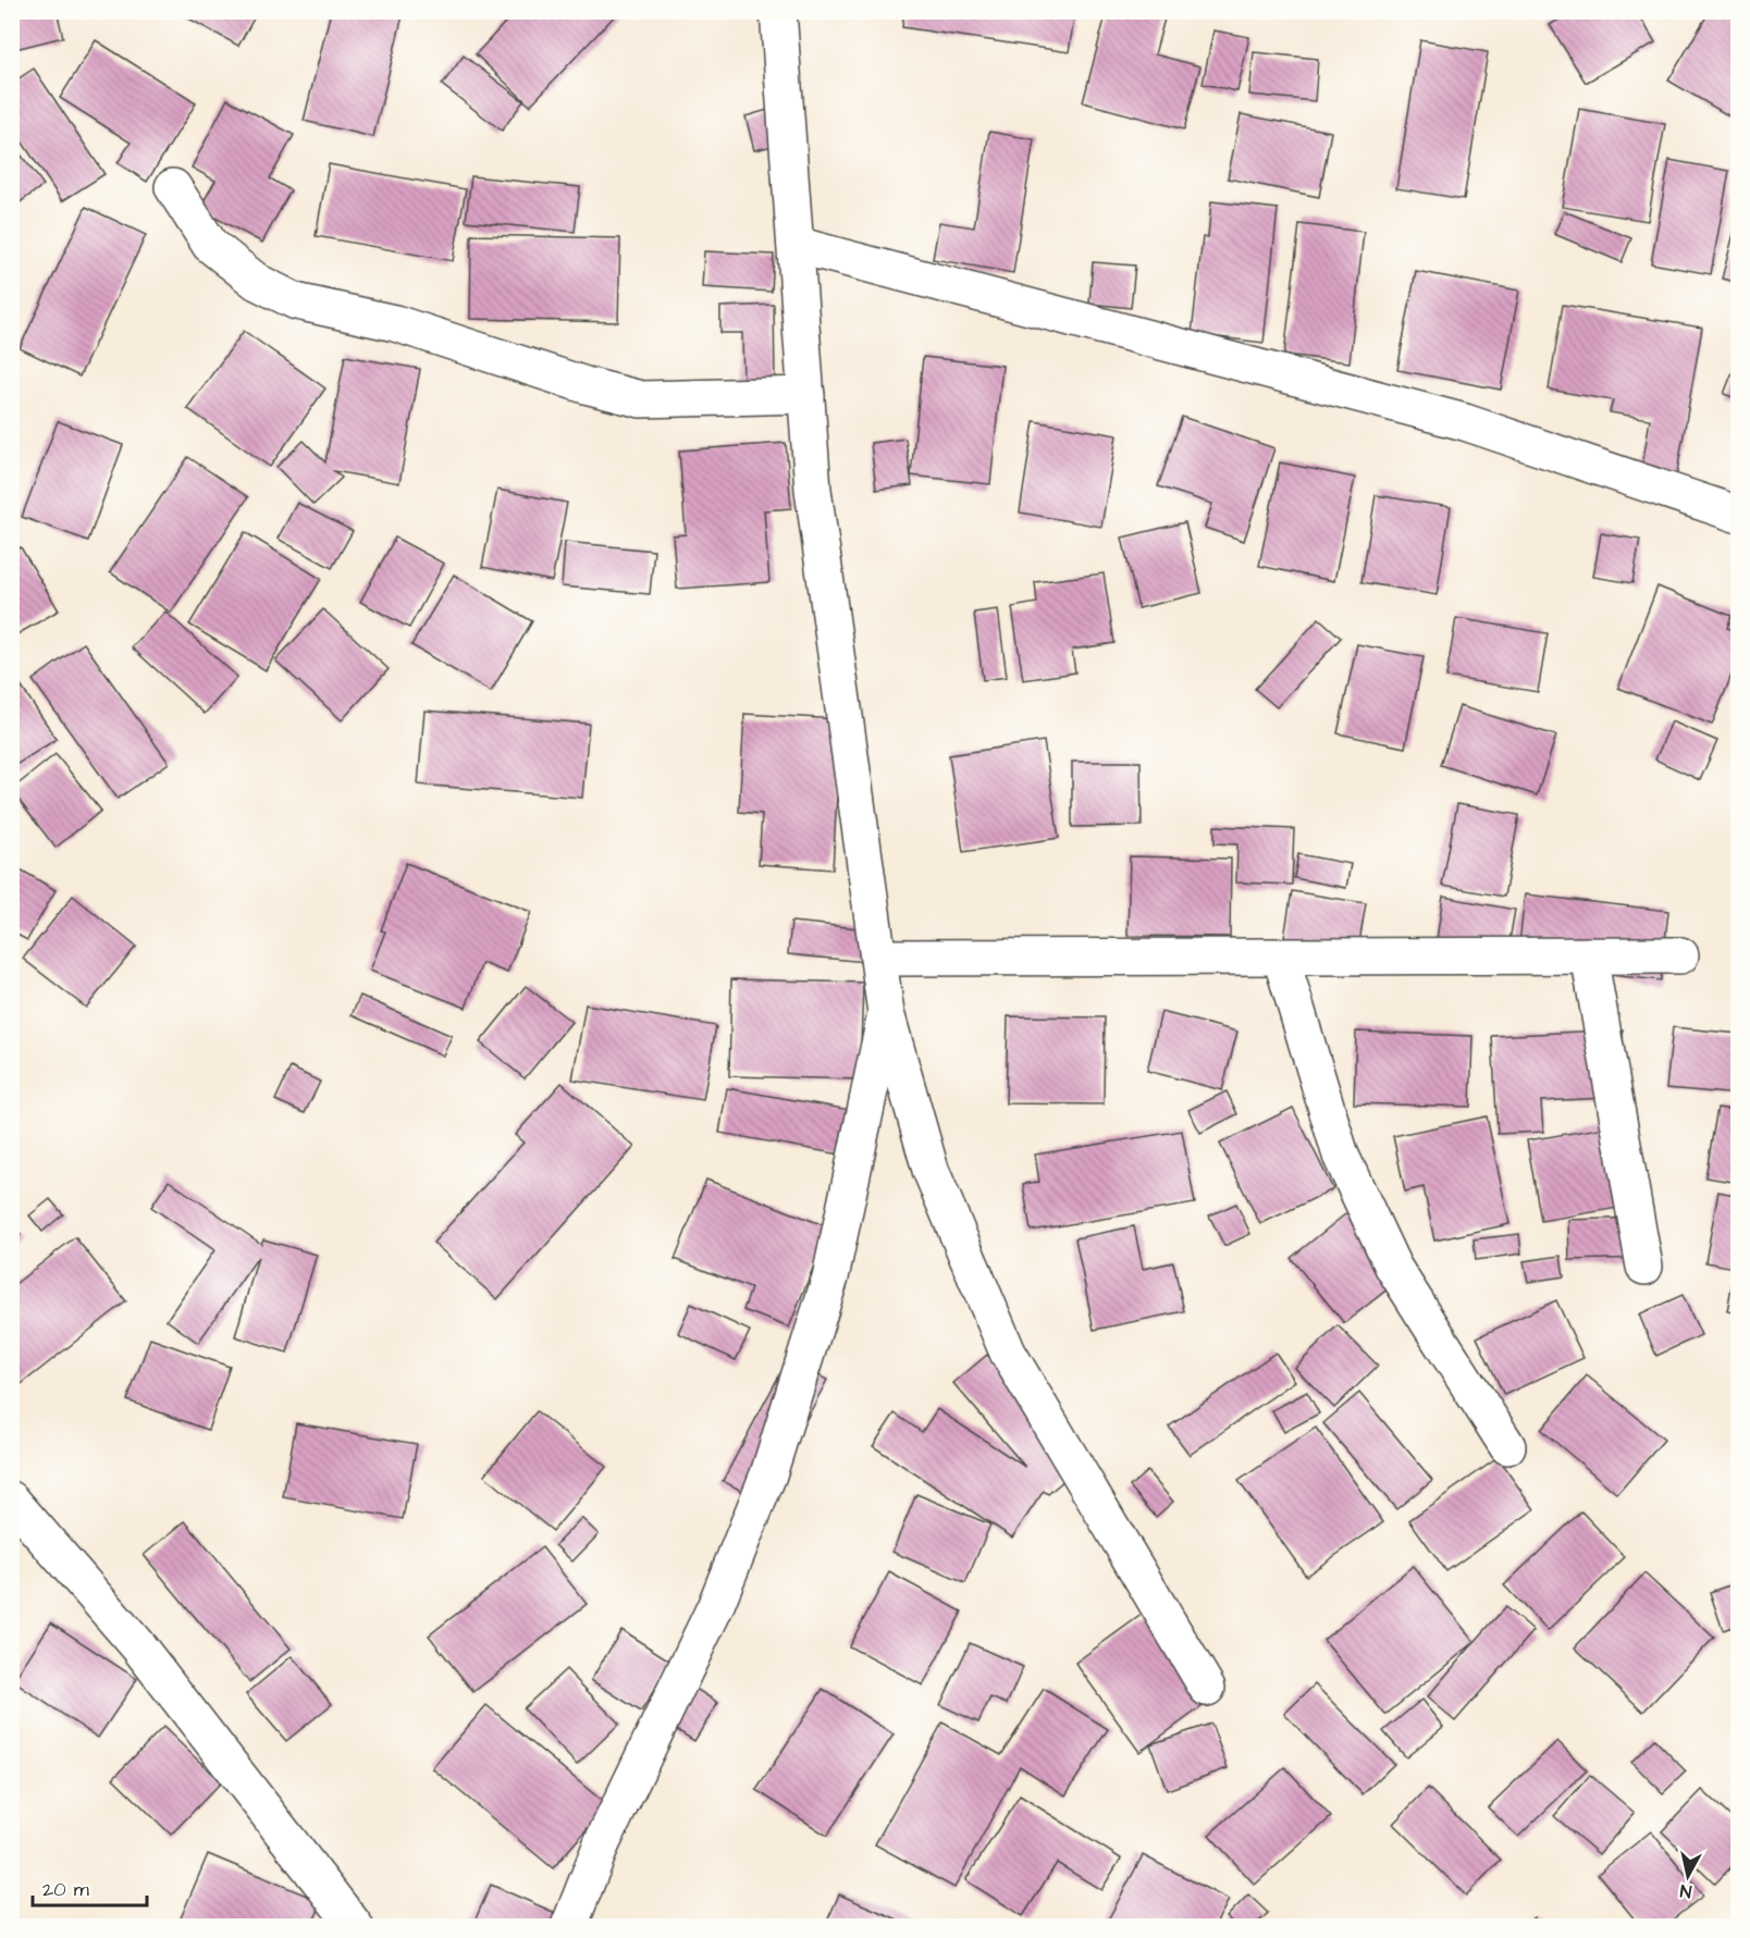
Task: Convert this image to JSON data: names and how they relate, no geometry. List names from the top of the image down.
{
  "scale_bar": "20 m",
  "north": "bottom"
}
